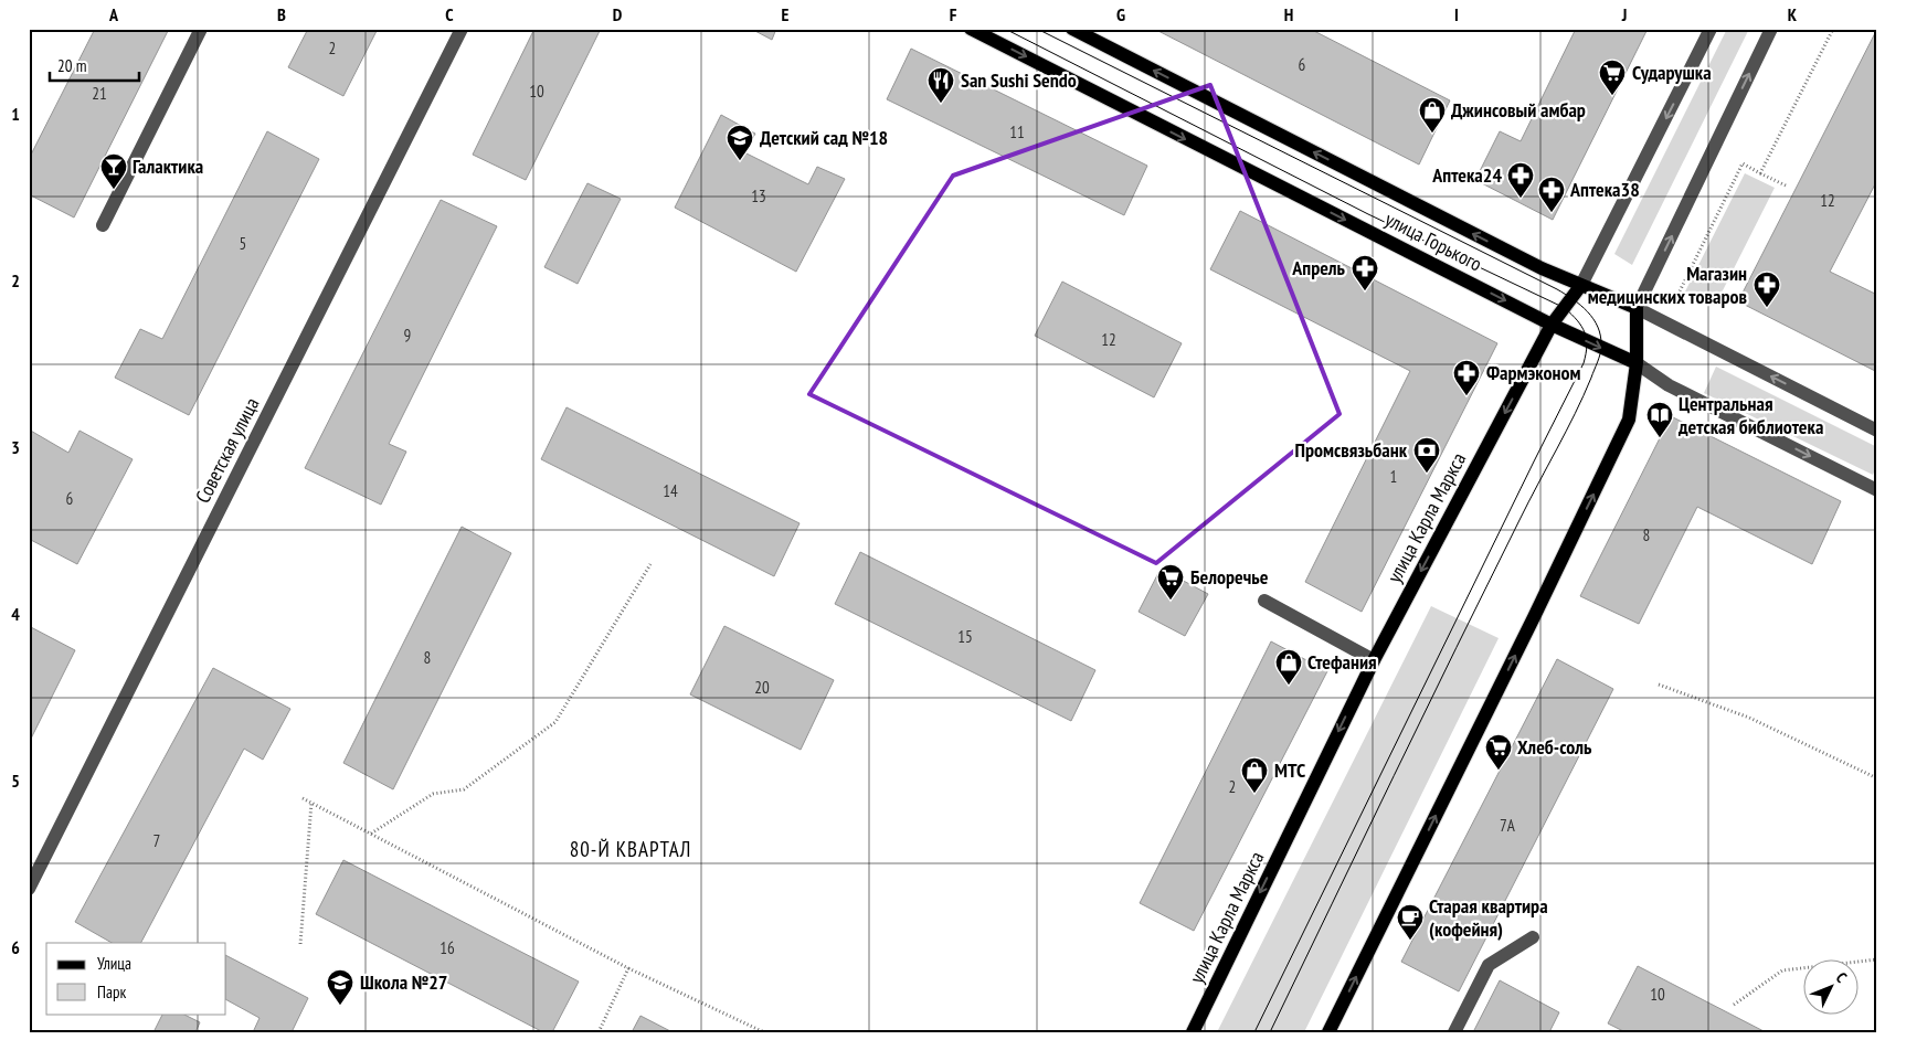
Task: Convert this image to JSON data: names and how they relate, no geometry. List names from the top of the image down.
{
  "streets": {
    "main road": ["улица Горького", "улица Карла Маркса"],
    "street": ["Советская улица"]
  },
  "crossings": [
    ["улица Горького", "улица Карла Маркса"]
  ],
  "districts": ["80-Й КВАРТАЛ"],
  "places": {
    "supermarket": ["Сударушка", "Белоречье", "Хлеб-соль"],
    "restaurant": ["San Sushi Sendo"],
    "shop": ["Джинсовый амбар", "Стефания", "МТС"],
    "school or university": ["Детский сад №18", "Школа №27"],
    "bar": ["Галактика"],
    "pharmacy": [
      "Аптека24",
      "Аптека38",
      "Апрель",
      "Магазин медицинских товаров",
      "Фармэконом"
    ],
    "library": ["Центральная детская библиотека"],
    "bank": ["Промсвязьбанк"],
    "cafe": ["Старая квартира (кофейня)"]
  },
  "house_numbers": [
    "2",
    "6",
    "10",
    "21",
    "11",
    "13",
    "12",
    "5",
    "9",
    "12",
    "1",
    "14",
    "6",
    "8",
    "15",
    "8",
    "20",
    "2",
    "7А",
    "7",
    "16",
    "10"
  ],
  "legend": ["Улица", "Парк"],
  "scale_bar": "20 m",
  "north": "top right",
  "grid": {
    "columns": [
      "A",
      "B",
      "C",
      "D",
      "E",
      "F",
      "G",
      "H",
      "I",
      "J",
      "K"
    ],
    "rows": [
      "1",
      "2",
      "3",
      "4",
      "5",
      "6"
    ]
  }
}
